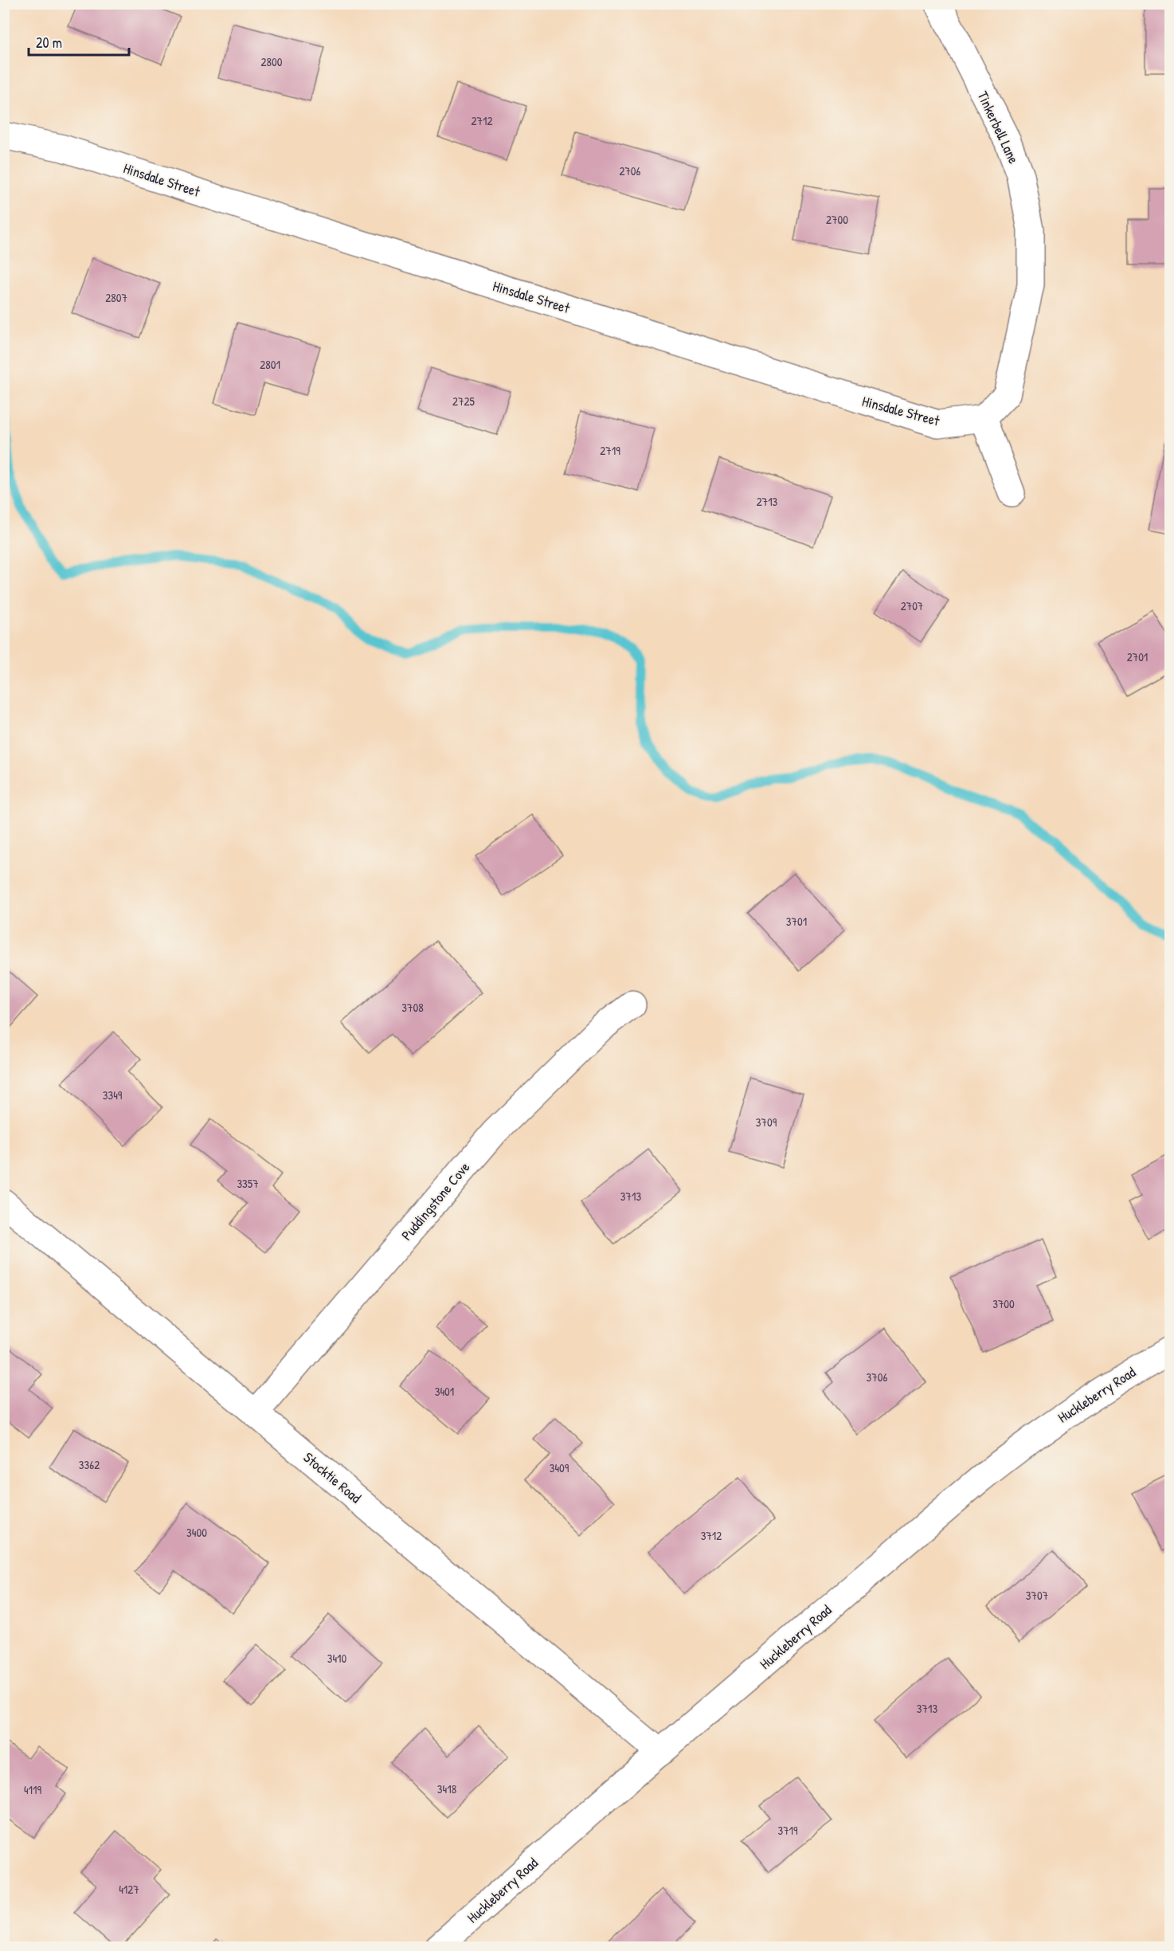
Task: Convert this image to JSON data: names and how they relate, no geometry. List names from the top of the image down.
{
  "streets": {
    "street": [
      "Tinkerbell Lane",
      "Hinsdale Street",
      "Puddingstone Cove",
      "Huckleberry Road",
      "Stocktie Road"
    ]
  },
  "crossings": [
    ["Tinkerbell Lane", "Hinsdale Street"],
    ["Puddingstone Cove", "Stocktie Road"],
    ["Huckleberry Road", "Stocktie Road"]
  ],
  "house_numbers": [
    "2800",
    "2712",
    "2706",
    "2700",
    "2807",
    "2801",
    "2725",
    "2719",
    "2713",
    "2707",
    "2701",
    "3701",
    "3708",
    "3349",
    "3709",
    "3357",
    "3713",
    "3700",
    "3706",
    "3401",
    "3362",
    "3409",
    "3400",
    "3712",
    "3707",
    "3410",
    "3713",
    "3418",
    "4119",
    "3719",
    "4127"
  ],
  "scale_bar": "20 m"
}
